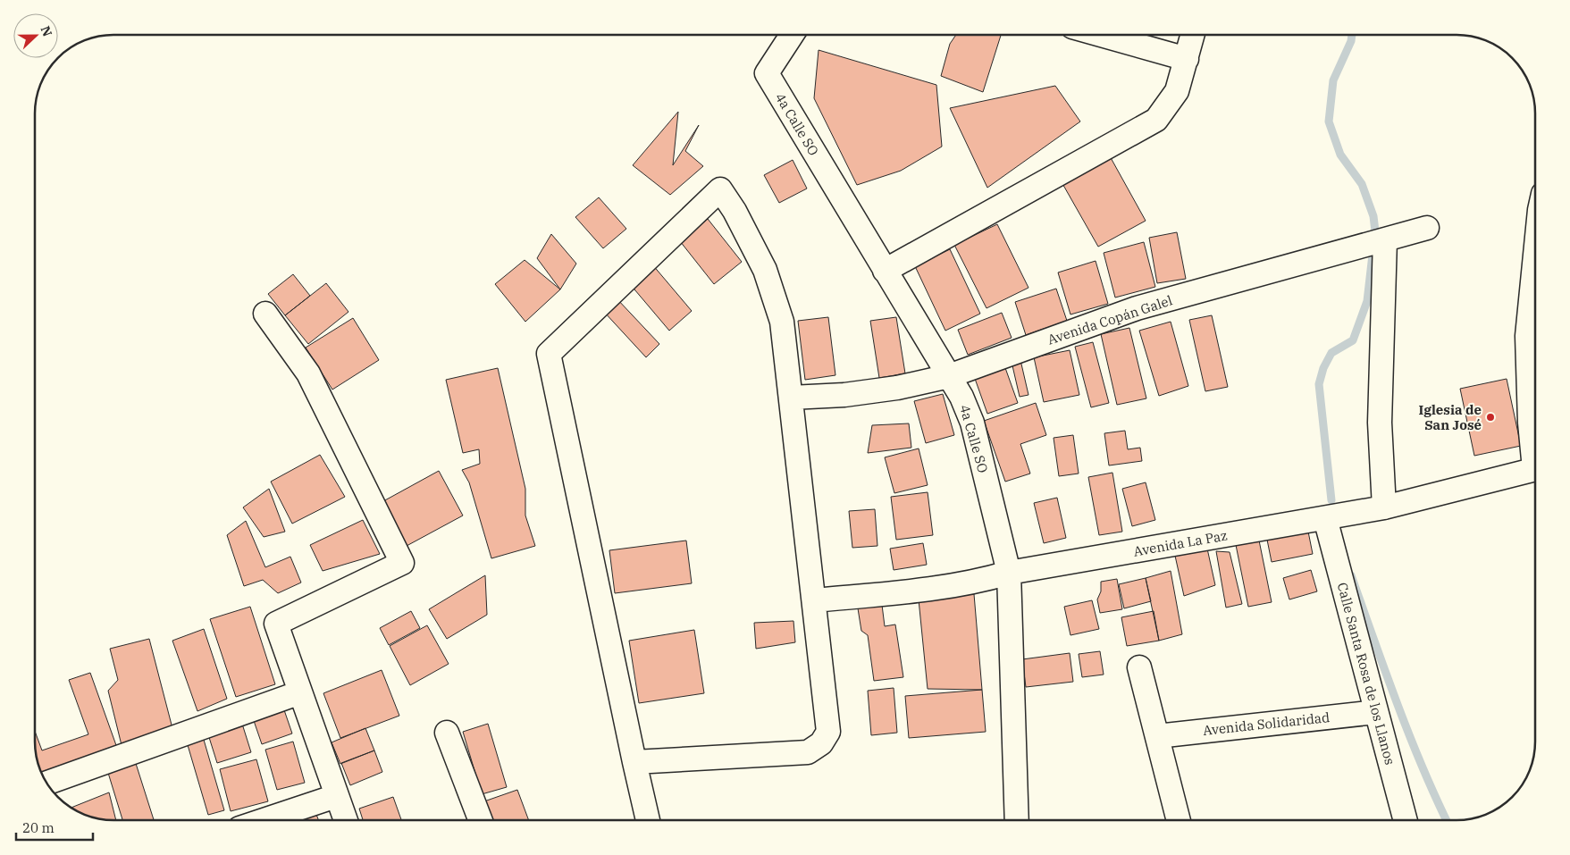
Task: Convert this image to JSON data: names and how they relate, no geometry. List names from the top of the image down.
{
  "streets": {
    "street": [
      "4a Calle SO",
      "Avenida Copán Galel",
      "Avenida La Paz",
      "Calle Santa Rosa de los Llanos",
      "Avenida Solidaridad"
    ]
  },
  "crossings": [
    ["4a Calle SO", "Avenida Copán Galel"],
    ["4a Calle SO", "Avenida La Paz"],
    ["Avenida La Paz", "Calle Santa Rosa de los Llanos"],
    ["Calle Santa Rosa de los Llanos", "Avenida Solidaridad"]
  ],
  "places": ["Iglesia de San José"],
  "scale_bar": "20 m",
  "north": "right"
}
